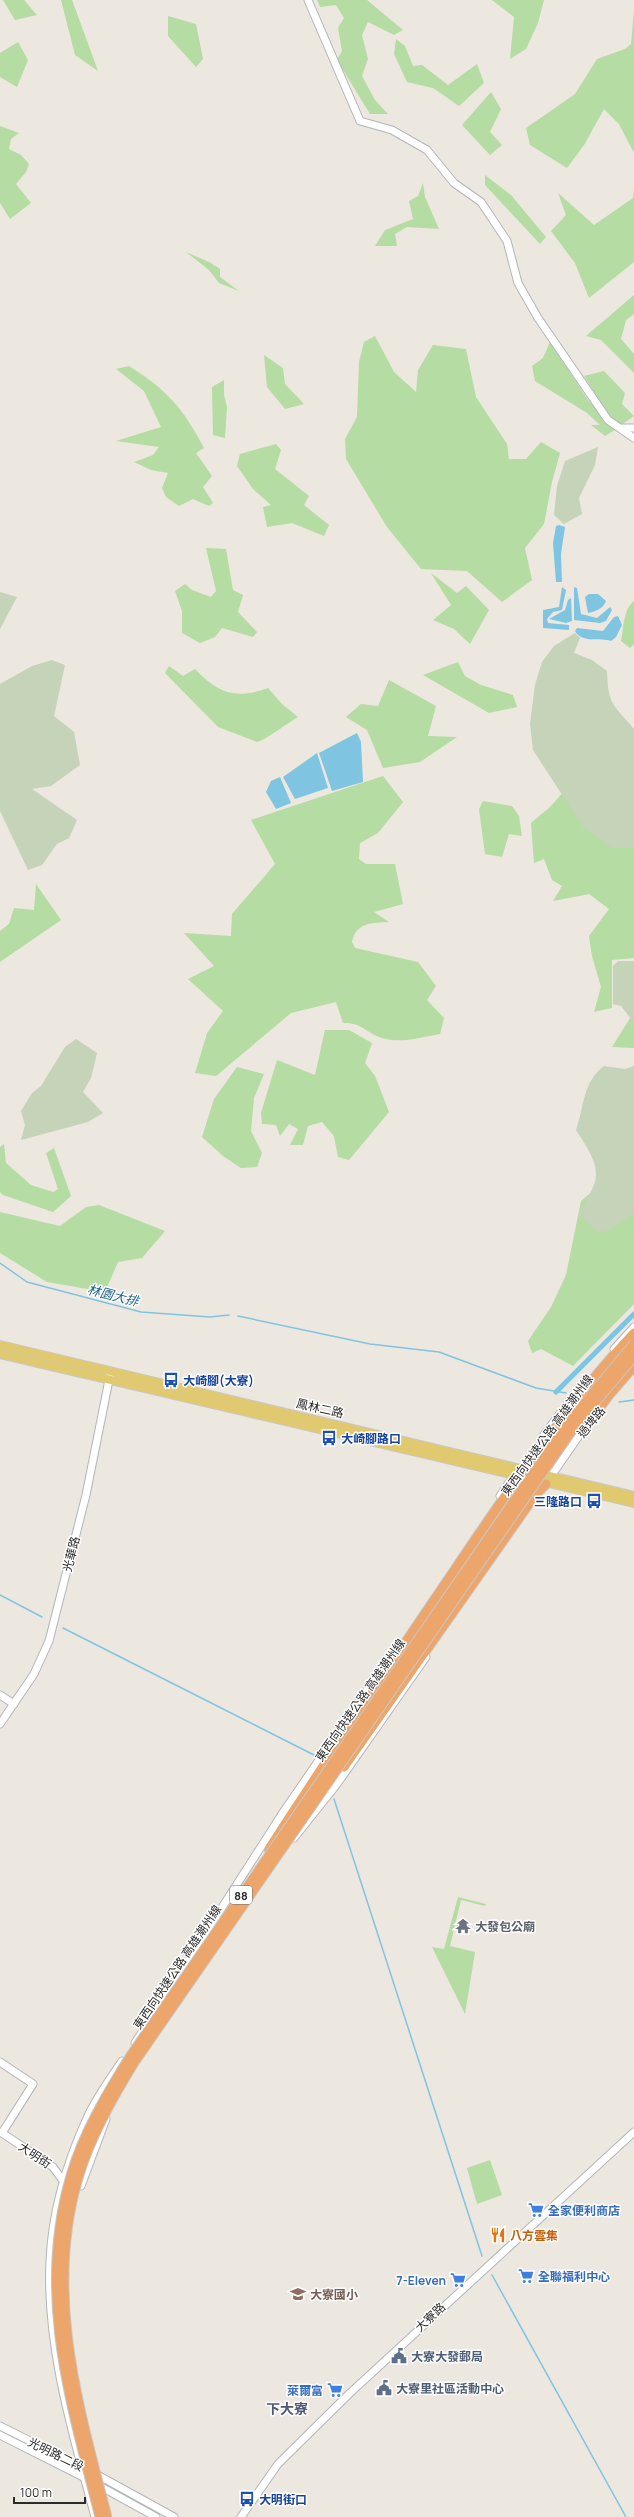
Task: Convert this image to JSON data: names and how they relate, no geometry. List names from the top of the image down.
{
  "streets": {
    "highway": ["東西向快速公路 高雄潮州線", "88"],
    "main road": [
      "鳳林二路",
      "過埤路",
      "光華路",
      "大明街",
      "大寮路",
      "光明路二段"
    ]
  },
  "crossings": [
    ["鳳林二路", "過埤路"],
    ["鳳林二路", "光華路"],
    ["過埤路", "大明街"],
    ["過埤路", "光明路二段"]
  ],
  "districts": ["下大寮"],
  "water": ["林園大排"],
  "places": {
    "bus stop": [
      "大崎腳(大寮)",
      "大崎腳路口",
      "三隆路口",
      "大明街口"
    ],
    "temple": ["大發包公廟"],
    "supermarket": [
      "全家便利商店",
      "全聯福利中心",
      "7-Eleven",
      "萊爾富"
    ],
    "restaurant": ["八方雲集"],
    "school or university": ["大寮國小"],
    "public building": ["大寮大發郵局", "大寮里社區活動中心"]
  },
  "scale_bar": "100 m"
}
